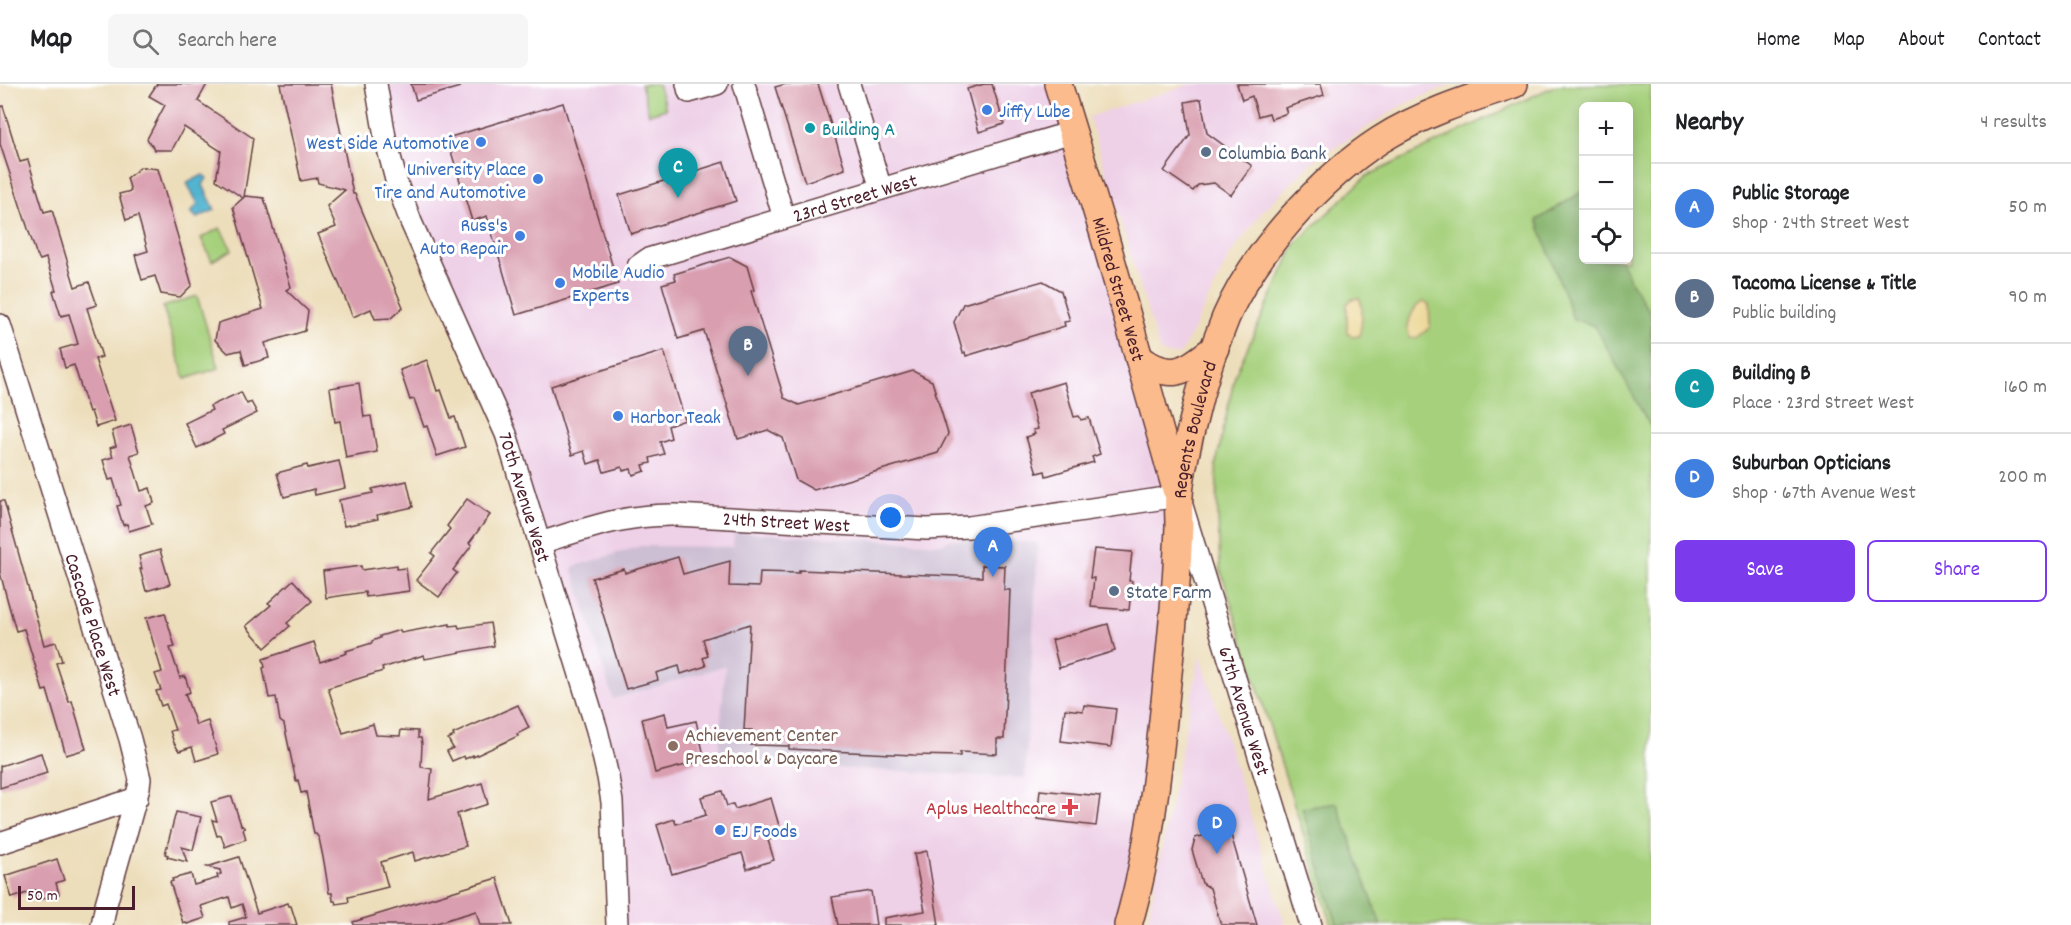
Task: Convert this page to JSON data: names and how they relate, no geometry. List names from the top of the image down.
{
  "streets": {
    "main road": ["Mildred Street West", "Regents Boulevard"],
    "street": [
      "23rd Street West",
      "70th Avenue West",
      "24th Street West",
      "Cascade Place West",
      "67th Avenue West"
    ]
  },
  "crossings": [
    ["23rd Street West", "Mildred Street West"],
    ["Mildred Street West", "Regents Boulevard"],
    ["Mildred Street West", "24th Street West"],
    ["Mildred Street West", "67th Avenue West"],
    ["Regents Boulevard", "24th Street West"],
    ["Regents Boulevard", "67th Avenue West"],
    ["70th Avenue West", "24th Street West"],
    ["24th Street West", "67th Avenue West"]
  ],
  "places": {
    "other": [
      "Jiffy Lube",
      "Building A",
      "West Side Automotive",
      "Columbia Bank",
      "University Place Tire and Automotive",
      "Russ's Auto Repair",
      "Mobile Audio Experts",
      "Harbor Teak",
      "State Farm",
      "Achievement Center Preschool & Daycare",
      "EJ Foods"
    ],
    "health": ["Aplus Healthcare"]
  },
  "scale_bar": "50 m",
  "page": {
    "header": "Map",
    "search": "Search here",
    "nav": [
      "Home",
      "Map",
      "About",
      "Contact"
    ],
    "heading": ["Nearby", "4 results"],
    "map_buttons": ["+", "−"],
    "pins": [
      "C",
      "B",
      "A",
      "D"
    ],
    "list": [
      {
        "mark": "A",
        "name": "Public Storage",
        "note": "Shop · 24th Street West",
        "value": "50 m"
      },
      {
        "mark": "B",
        "name": "Tacoma License & Title",
        "note": "Public building",
        "value": "90 m"
      },
      {
        "mark": "C",
        "name": "Building B",
        "note": "Place · 23rd Street West",
        "value": "160 m"
      },
      {
        "mark": "D",
        "name": "Suburban Opticians",
        "note": "Shop · 67th Avenue West",
        "value": "200 m"
      }
    ],
    "buttons": ["Save", "Share"],
    "scale": "50 m"
  }
}
